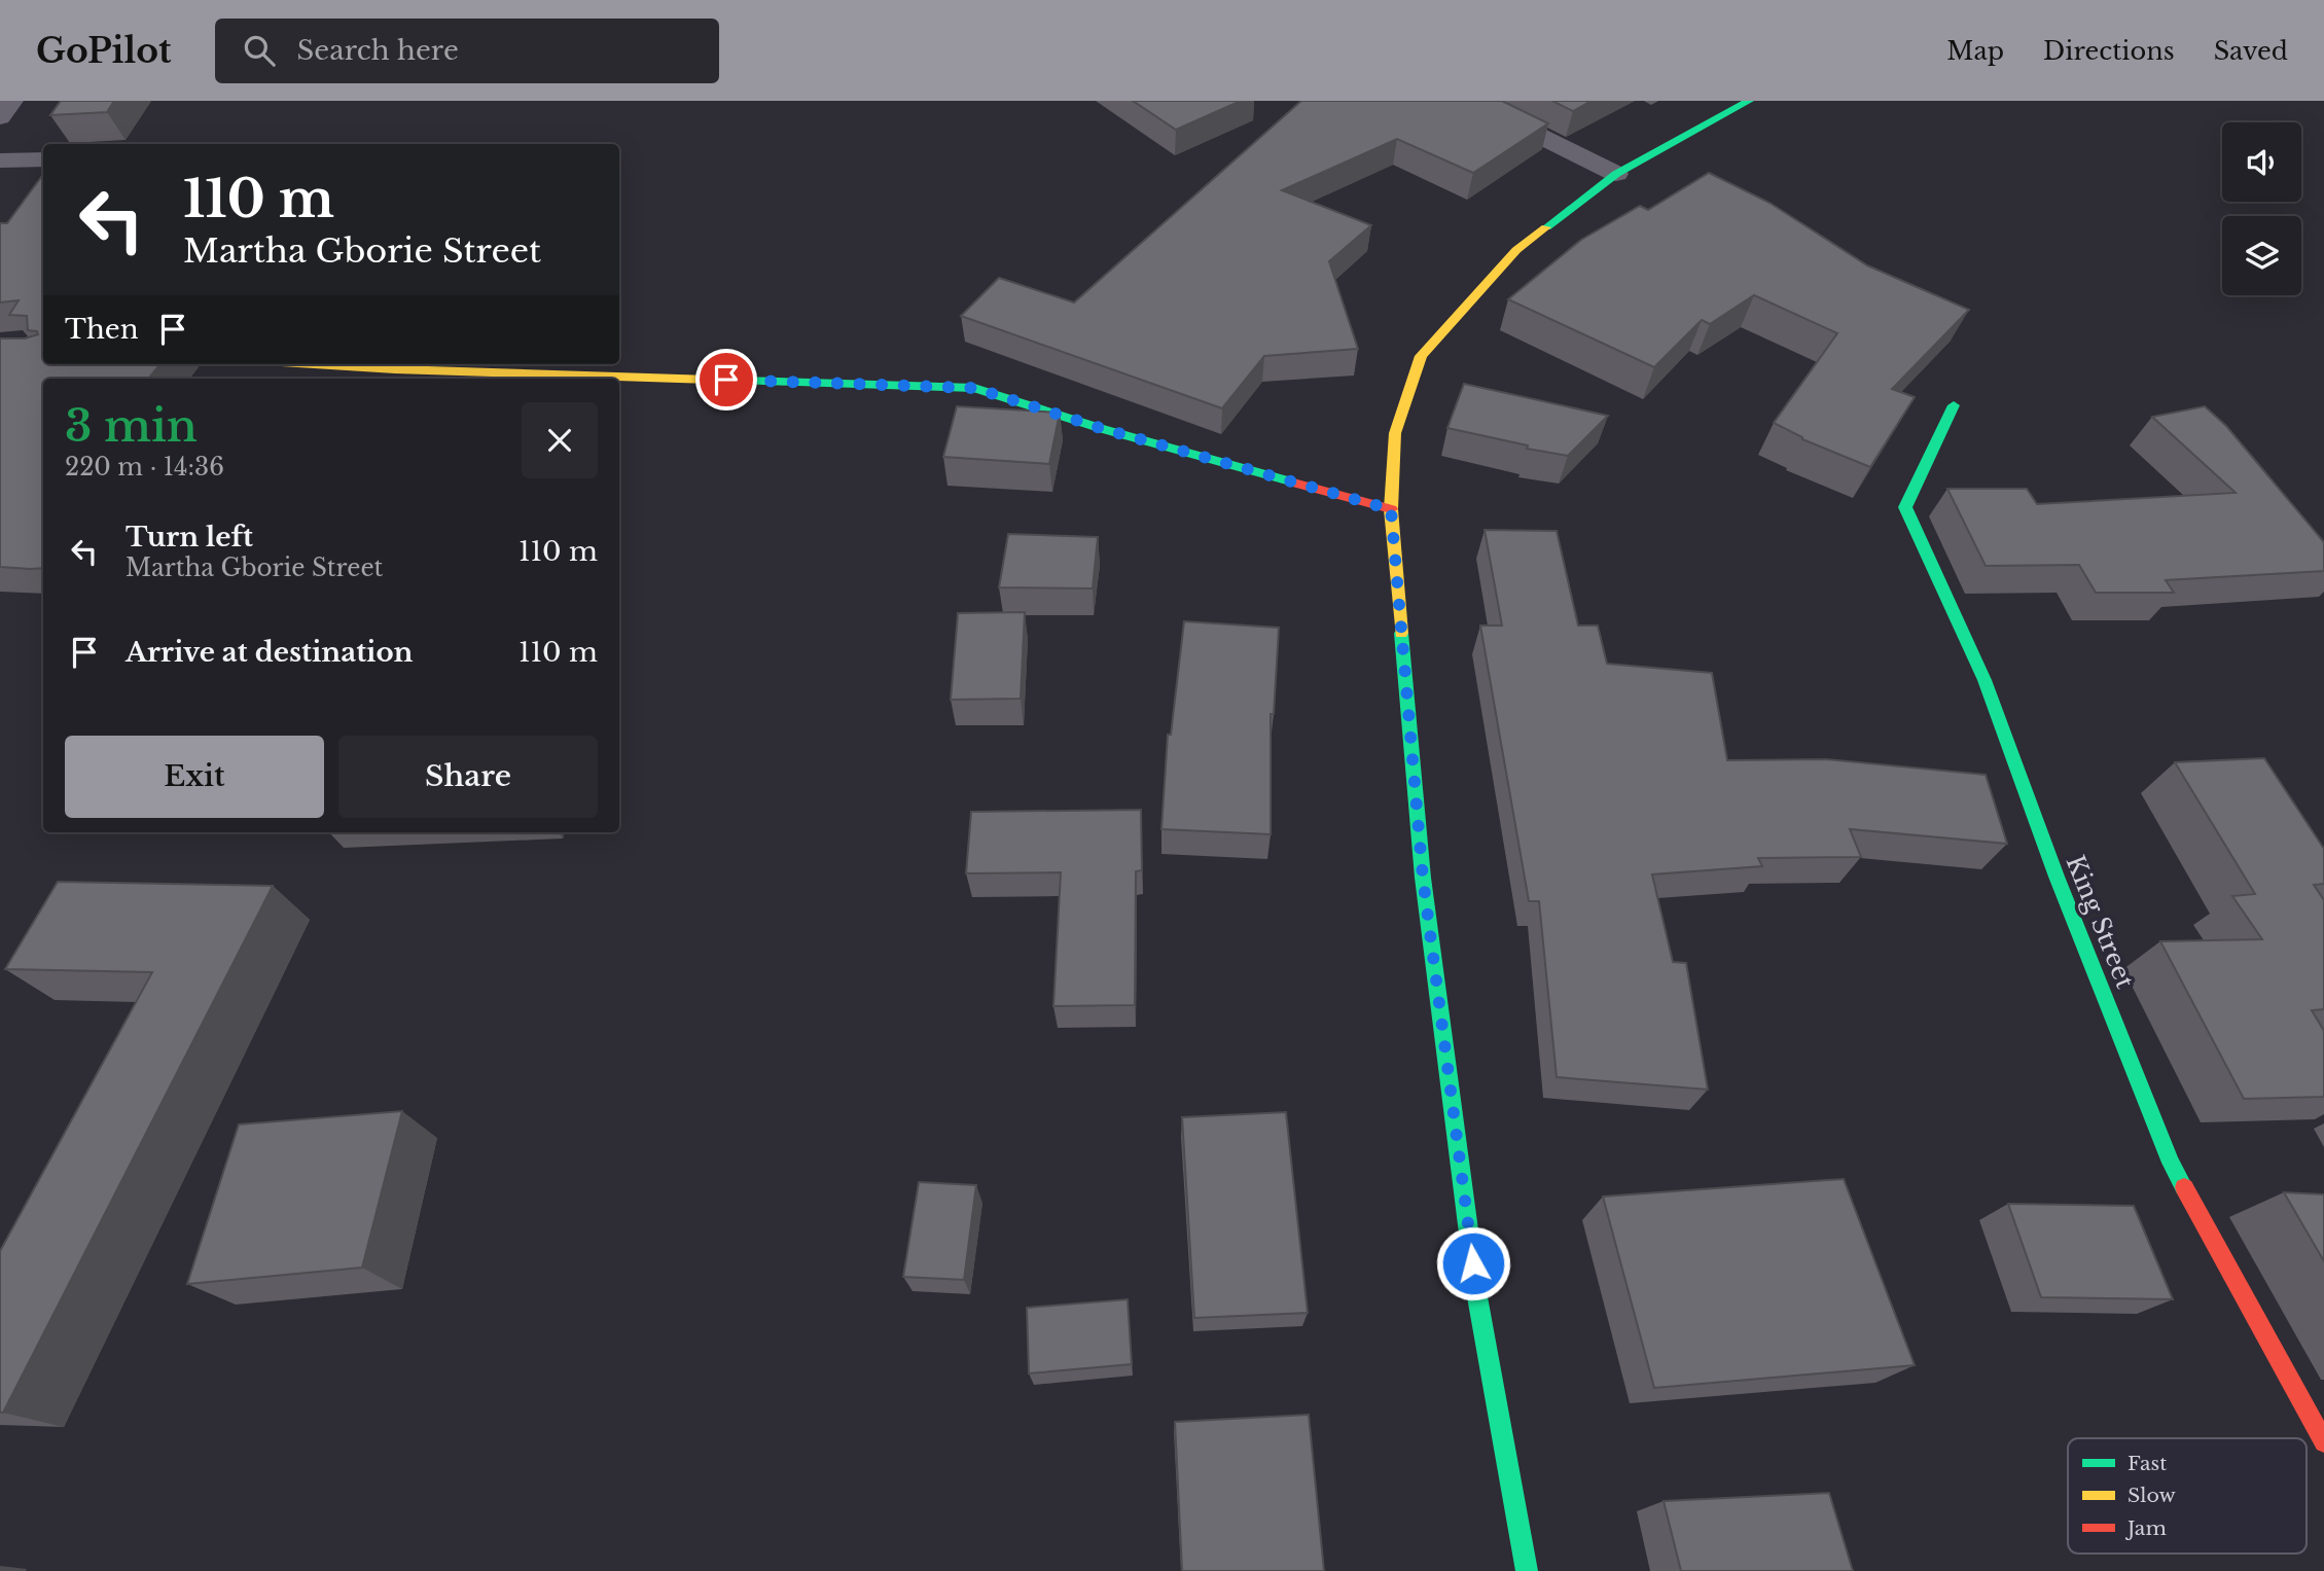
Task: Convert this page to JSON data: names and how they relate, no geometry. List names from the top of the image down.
{
  "streets": {
    "street": ["King Street"]
  },
  "legend": ["Fast", "Slow", "Jam"],
  "page": {
    "header": "GoPilot",
    "search": "Search here",
    "nav": ["Map", "Directions", "Saved"],
    "turn": ["110 m", "Martha Gborie Street"],
    "then": "Then",
    "heading": ["3 min", "220 m · 14:36"],
    "list": [
      {
        "name": "Turn left",
        "note": "Martha Gborie Street",
        "value": "110 m"
      },
      {
        "name": "Arrive at destination",
        "value": "110 m"
      }
    ],
    "buttons": ["Exit", "Share"]
  }
}
